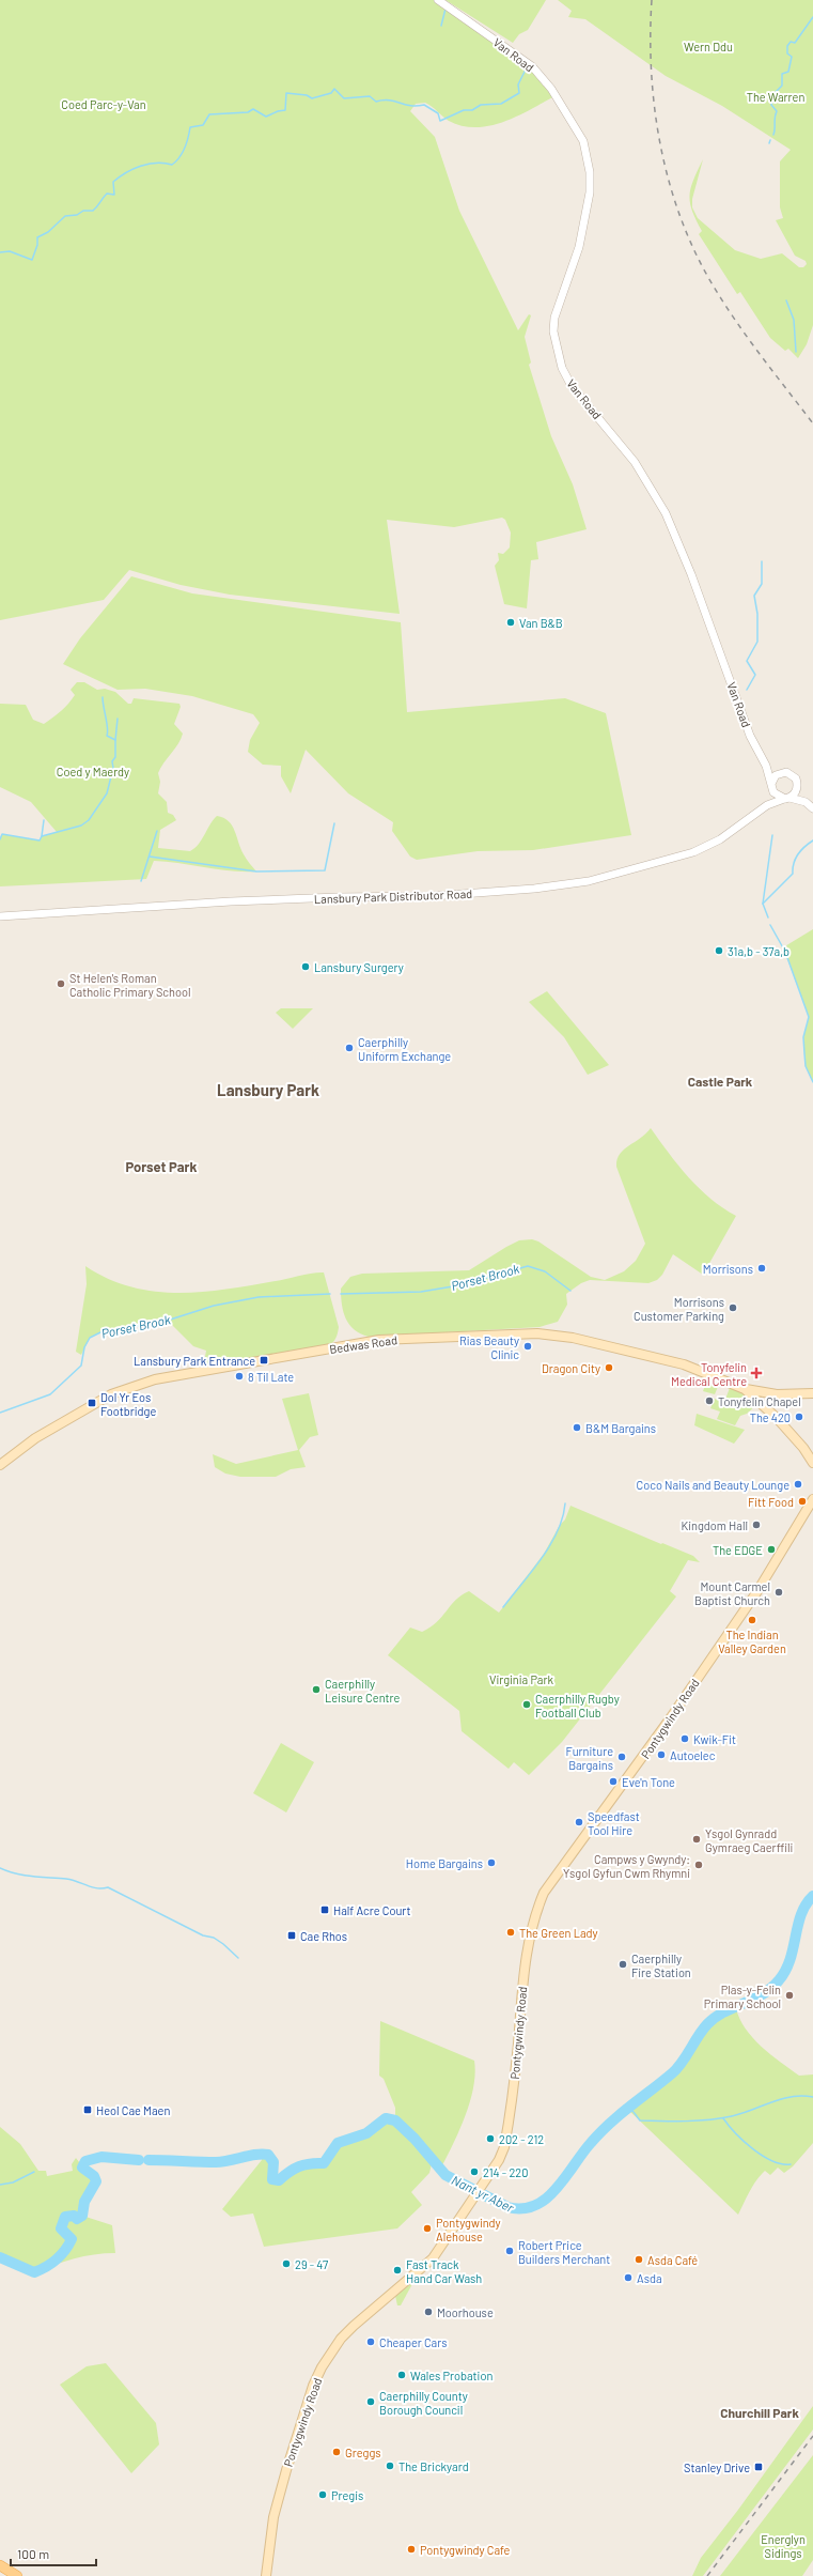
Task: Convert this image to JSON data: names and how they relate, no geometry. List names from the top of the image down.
{
  "streets": {
    "main road": ["Bedwas Road", "Pontygwindy Road"],
    "street": ["Van Road", "Lansbury Park Distributor Road"]
  },
  "crossings": [
    ["Van Road", "Lansbury Park Distributor Road"]
  ],
  "districts": [
    "Castle Park",
    "Lansbury Park",
    "Porset Park",
    "Churchill Park"
  ],
  "water": ["Porset Brook", "Nant yr Aber"],
  "parks": [
    "Wern Ddu",
    "The Warren",
    "Coed Parc-y-Van",
    "Coed y Maerdy",
    "Virginia Park",
    "Energlyn Sidings"
  ],
  "places": {
    "other": [
      "Van B&B",
      "31a,b - 37a,b",
      "Lansbury Surgery",
      "St Helen's Roman Catholic Primary School",
      "Caerphilly Uniform Exchange",
      "Morrisons",
      "Morrisons Customer Parking",
      "Rias Beauty Clinic",
      "Dragon City",
      "8 Til Late",
      "Tonyfelin Chapel",
      "The 420",
      "B&M Bargains",
      "Coco Nails and Beauty Lounge",
      "Fitt Food",
      "Kingdom Hall",
      "The EDGE",
      "Mount Carmel Baptist Church",
      "The Indian Valley Garden",
      "Caerphilly Leisure Centre",
      "Caerphilly Rugby Football Club",
      "Kwik-Fit",
      "Autoelec",
      "Furniture Bargains",
      "Eve'n Tone",
      "Speedfast Tool Hire",
      "Ysgol Gynradd Gymraeg Caerffili",
      "Home Bargains",
      "Campws y Gwyndy: Ysgol Gyfun Cwm Rhymni",
      "The Green Lady",
      "Caerphilly Fire Station",
      "Plas-y-Felin Primary School",
      "202 - 212",
      "214 - 220",
      "Pontygwindy Alehouse",
      "Robert Price Builders Merchant",
      "Asda Café",
      "29 - 47",
      "Fast Track Hand Car Wash",
      "Asda",
      "Moorhouse",
      "Cheaper Cars",
      "Wales Probation",
      "Caerphilly County Borough Council",
      "Greggs",
      "The Brickyard",
      "Pregis",
      "Pontygwindy Cafe"
    ],
    "transit": [
      "Lansbury Park Entrance",
      "Dol Yr Eos Footbridge",
      "Half Acre Court",
      "Cae Rhos",
      "Heol Cae Maen",
      "Stanley Drive"
    ],
    "health": ["Tonyfelin Medical Centre"]
  },
  "scale_bar": "100 m"
}
